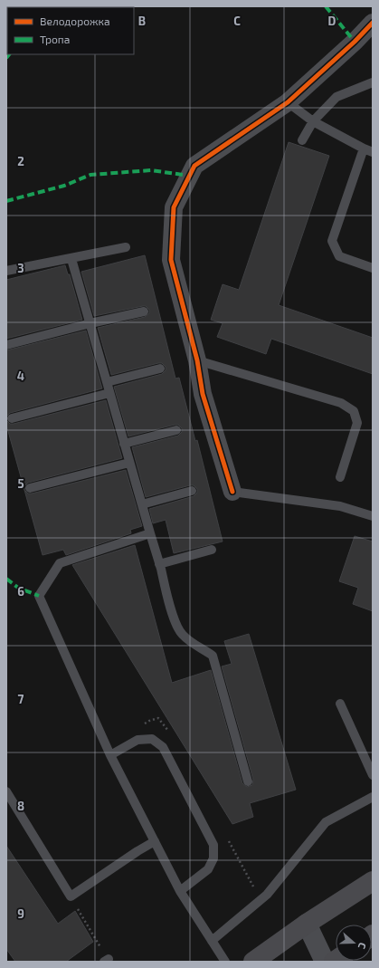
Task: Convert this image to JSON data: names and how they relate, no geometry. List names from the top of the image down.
{
  "legend": ["Велодорожка", "Тропа"],
  "north": "right",
  "grid": {
    "columns": ["B", "C", "D"],
    "rows": [
      "2",
      "3",
      "4",
      "5",
      "6",
      "7",
      "8",
      "9"
    ]
  }
}
